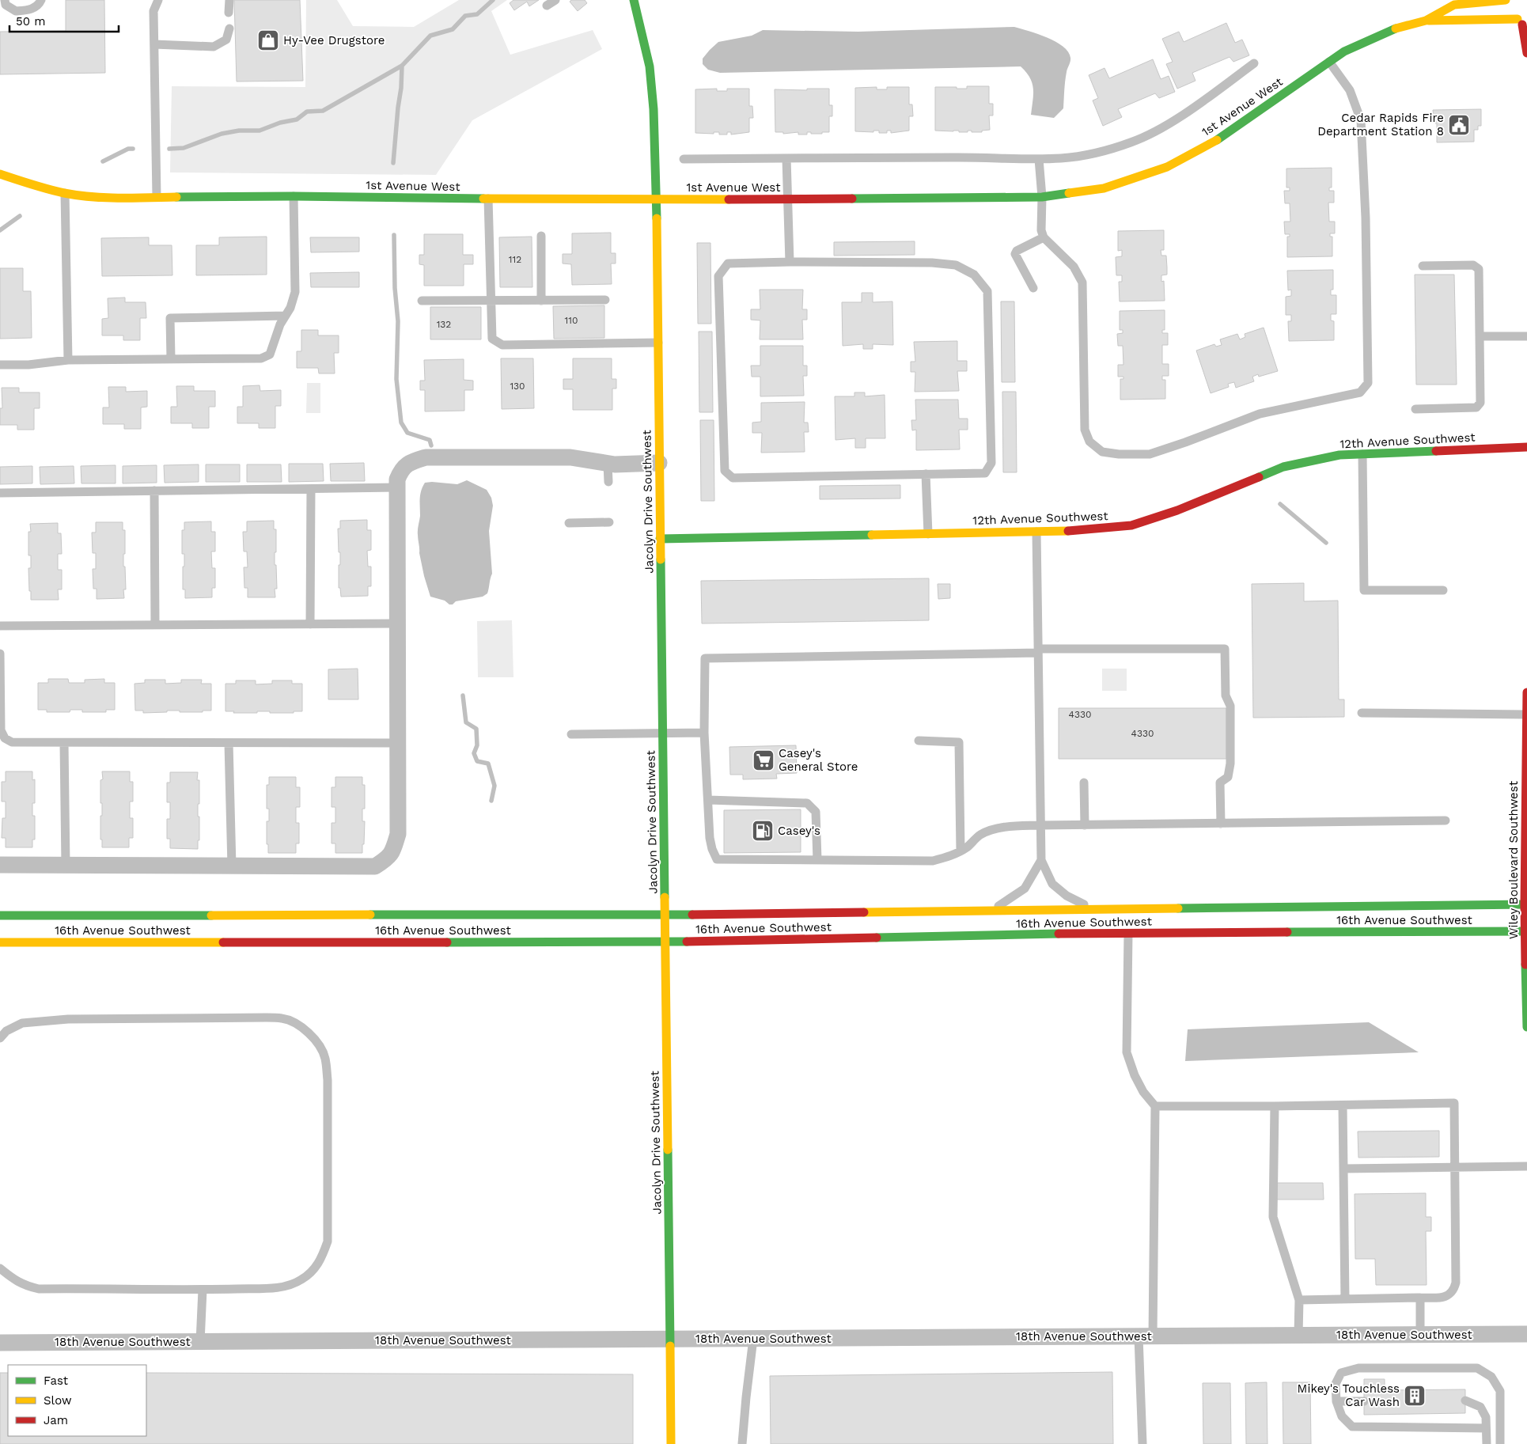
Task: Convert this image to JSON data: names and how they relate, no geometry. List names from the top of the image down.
{
  "streets": {
    "street": [
      "1st Avenue West",
      "12th Avenue Southwest",
      "Jacolyn Drive Southwest",
      "Wiley Boulevard Southwest",
      "16th Avenue Southwest",
      "18th Avenue Southwest"
    ]
  },
  "crossings": [
    ["1st Avenue West", "Jacolyn Drive Southwest"],
    ["12th Avenue Southwest", "Jacolyn Drive Southwest"],
    ["Jacolyn Drive Southwest", "16th Avenue Southwest"],
    ["Jacolyn Drive Southwest", "18th Avenue Southwest"],
    ["Wiley Boulevard Southwest", "16th Avenue Southwest"]
  ],
  "places": {
    "shop": ["Hy-Vee Drugstore"],
    "public building": ["Cedar Rapids Fire Department Station 8"],
    "supermarket": ["Casey's General Store"],
    "fuel station": ["Casey's"],
    "building": ["Mikey's Touchless Car Wash"]
  },
  "house_numbers": [
    "112",
    "110",
    "132",
    "130",
    "4330",
    "4330"
  ],
  "legend": ["Fast", "Slow", "Jam"],
  "scale_bar": "50 m"
}
